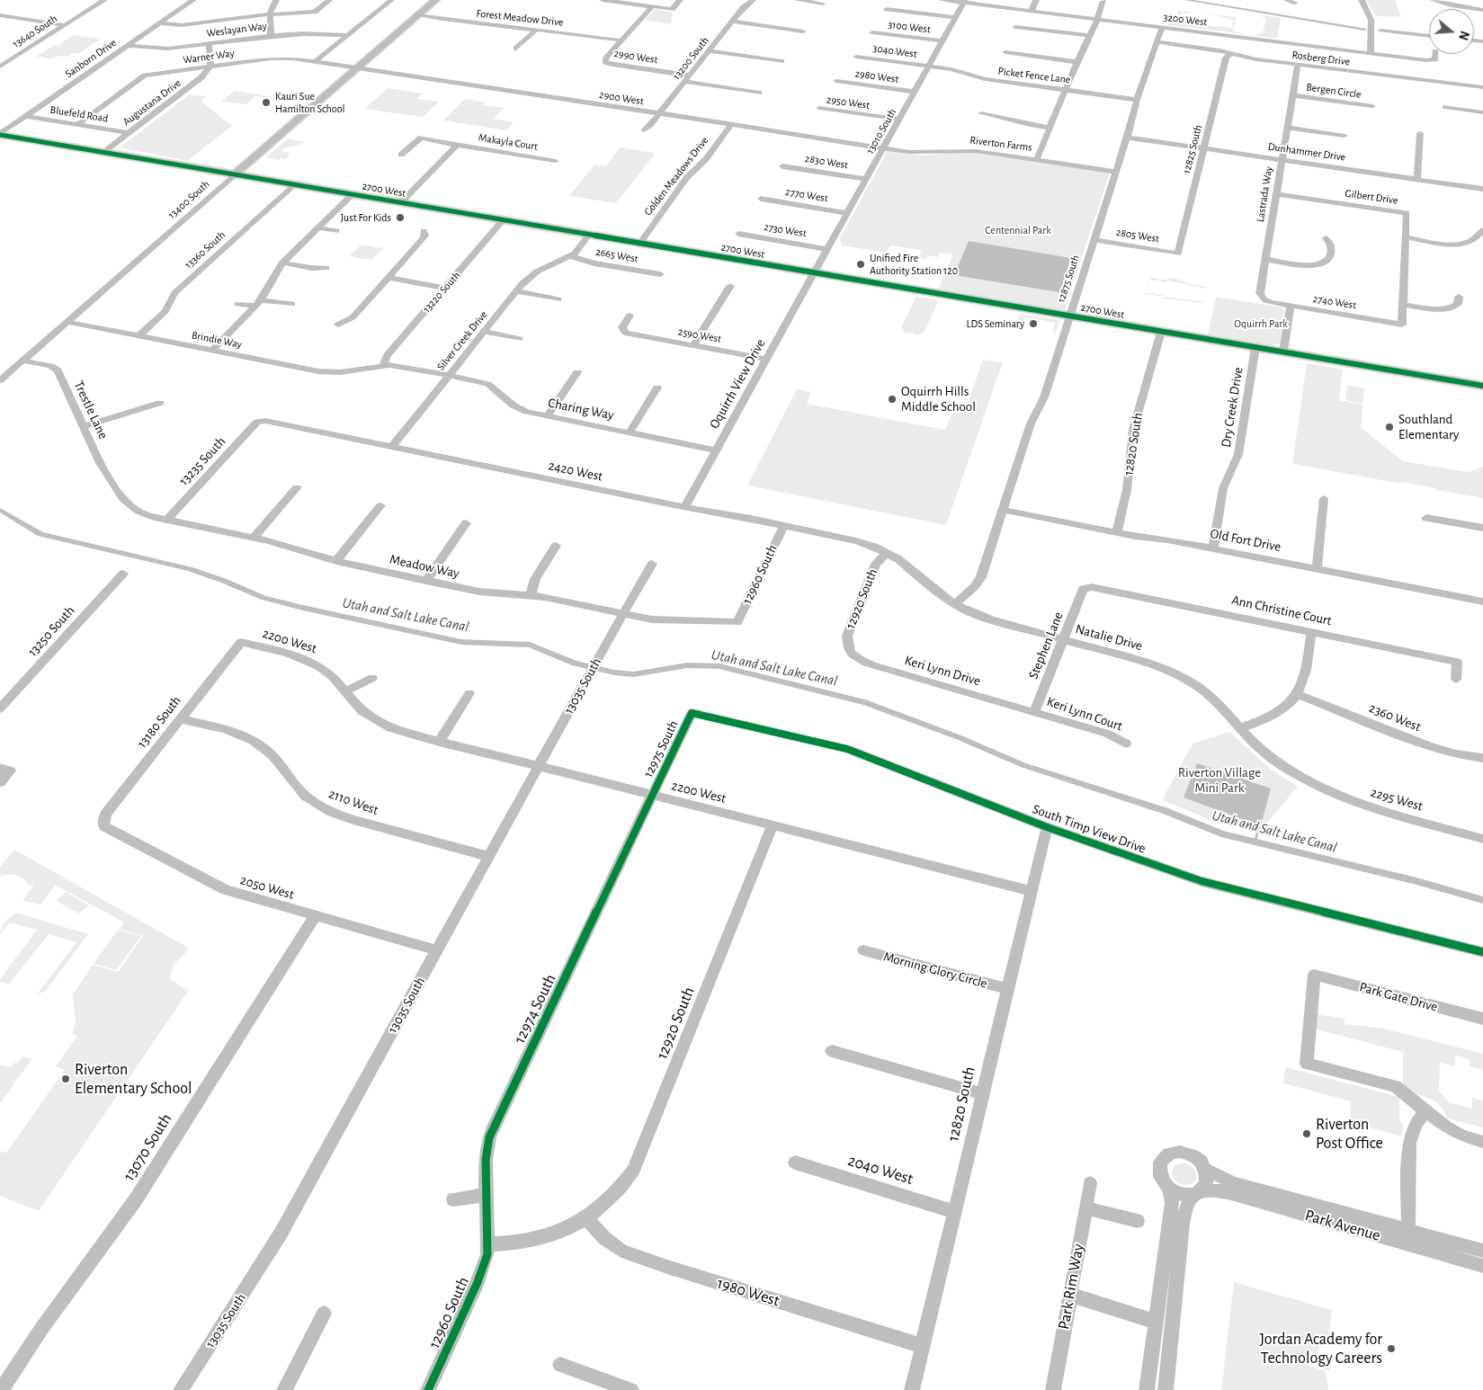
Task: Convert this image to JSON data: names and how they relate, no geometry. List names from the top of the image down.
{
  "streets": {
    "main road": ["2700 West", "13400 South"],
    "street": [
      "Forest Meadow Drive",
      "3200 West",
      "3100 West",
      "Weslayan Way",
      "13640 South",
      "3040 West",
      "Warner Way",
      "2990 West",
      "Sanborn Drive",
      "13200 South",
      "Rosberg Drive",
      "Picket Fence Lane",
      "2980 West",
      "Bergen Circle",
      "2900 West",
      "Augustana Drive",
      "2950 West",
      "Bluefeld Road",
      "13010 South",
      "Makayla Court",
      "Riverton Farms",
      "12825 South",
      "Dunhammer Drive",
      "2830 West",
      "Golden Meadows Drive",
      "Lastrada Way",
      "2770 West",
      "Gilbert Drive",
      "2730 West",
      "2805 West",
      "13360 South",
      "2665 West",
      "12875 South",
      "13220 South",
      "2740 West",
      "2590 West",
      "Brindie Way",
      "Silver Creek Drive",
      "Oquirrh View Drive",
      "Dry Creek Drive",
      "Charing Way",
      "Trestle Lane",
      "12820 South",
      "13235 South",
      "2420 West",
      "Old Fort Drive",
      "Meadow Way",
      "12960 South",
      "12920 South",
      "Ann Christine Court",
      "13250 South",
      "Natalie Drive",
      "2200 West",
      "Stephen Lane",
      "Keri Lynn Drive",
      "13035 South",
      "Keri Lynn Court",
      "2360 West",
      "13180 South",
      "12975 South",
      "2295 West",
      "2110 West",
      "South Timp View Drive",
      "2050 West",
      "Morning Glory Circle",
      "Park Gate Drive",
      "12974 South",
      "13070 South",
      "2040 West",
      "Park Avenue",
      "Park Rim Way",
      "1980 West"
    ]
  },
  "crossings": [
    ["Forest Meadow Drive", "2990 West"],
    ["Forest Meadow Drive", "13400 South"],
    ["3200 West", "13010 South"],
    ["3200 West", "12875 South"],
    ["3100 West", "13010 South"],
    ["Weslayan Way", "Sanborn Drive"],
    ["3040 West", "Picket Fence Lane"],
    ["3040 West", "13010 South"],
    ["Warner Way", "2900 West"],
    ["Warner Way", "Augustana Drive"],
    ["Warner Way", "Bluefeld Road"],
    ["Warner Way", "13400 South"],
    ["2990 West", "13200 South"],
    ["Sanborn Drive", "Bluefeld Road"],
    ["Sanborn Drive", "2700 West"],
    ["13200 South", "2900 West"],
    ["Rosberg Drive", "12825 South"],
    ["Rosberg Drive", "Lastrada Way"],
    ["Rosberg Drive", "12875 South"],
    ["Picket Fence Lane", "13010 South"],
    ["Picket Fence Lane", "12875 South"],
    ["2980 West", "13010 South"],
    ["Bergen Circle", "Lastrada Way"],
    ["2900 West", "13010 South"],
    ["2900 West", "Riverton Farms"],
    ["2900 West", "Golden Meadows Drive"],
    ["2900 West", "13400 South"],
    ["Augustana Drive", "Bluefeld Road"],
    ["Augustana Drive", "2700 West"],
    ["2950 West", "13010 South"],
    ["13010 South", "Riverton Farms"],
    ["13010 South", "2830 West"],
    ["13010 South", "2700 West"],
    ["13010 South", "2770 West"],
    ["13010 South", "2730 West"],
    ["13010 South", "Oquirrh View Drive"],
    ["Riverton Farms", "12875 South"],
    ["12825 South", "Dunhammer Drive"],
    ["12825 South", "2805 West"],
    ["Dunhammer Drive", "Lastrada Way"],
    ["Dunhammer Drive", "12875 South"],
    ["Golden Meadows Drive", "2700 West"],
    ["2700 West", "13400 South"],
    ["2700 West", "13360 South"],
    ["2700 West", "12875 South"],
    ["2700 West", "13220 South"],
    ["2700 West", "Silver Creek Drive"],
    ["2700 West", "Oquirrh View Drive"],
    ["2700 West", "Dry Creek Drive"],
    ["2700 West", "12820 South"],
    ["Lastrada Way", "Gilbert Drive"],
    ["Lastrada Way", "2740 West"],
    ["Gilbert Drive", "2740 West"],
    ["13400 South", "Brindie Way"],
    ["13400 South", "Trestle Lane"],
    ["2805 West", "12875 South"],
    ["13360 South", "Brindie Way"],
    ["2665 West", "Silver Creek Drive"],
    ["12875 South", "Old Fort Drive"],
    ["12875 South", "Natalie Drive"],
    ["13220 South", "Brindie Way"],
    ["2590 West", "Oquirrh View Drive"],
    ["Brindie Way", "Silver Creek Drive"],
    ["Brindie Way", "Charing Way"],
    ["Silver Creek Drive", "Charing Way"],
    ["Silver Creek Drive", "2420 West"],
    ["Oquirrh View Drive", "Charing Way"],
    ["Oquirrh View Drive", "2420 West"],
    ["Dry Creek Drive", "Old Fort Drive"],
    ["Trestle Lane", "Meadow Way"],
    ["12820 South", "Old Fort Drive"],
    ["12820 South", "2200 West"],
    ["12820 South", "South Timp View Drive"],
    ["12820 South", "Morning Glory Circle"],
    ["12820 South", "2040 West"],
    ["12820 South", "1980 West"],
    ["13235 South", "2420 West"],
    ["13235 South", "Meadow Way"],
    ["2420 West", "12960 South"],
    ["2420 West", "12920 South"],
    ["2420 West", "Natalie Drive"],
    ["Meadow Way", "12960 South"],
    ["Meadow Way", "13035 South"],
    ["12960 South", "12920 South"],
    ["12960 South", "12974 South"],
    ["12920 South", "Natalie Drive"],
    ["12920 South", "2200 West"],
    ["12920 South", "Keri Lynn Drive"],
    ["12920 South", "12974 South"],
    ["12920 South", "1980 West"],
    ["Ann Christine Court", "Stephen Lane"],
    ["Natalie Drive", "Stephen Lane"],
    ["Natalie Drive", "2295 West"],
    ["2200 West", "13035 South"],
    ["2200 West", "13180 South"],
    ["2200 West", "12975 South"],
    ["2200 West", "12974 South"],
    ["Stephen Lane", "Keri Lynn Drive"],
    ["Stephen Lane", "Keri Lynn Court"],
    ["Keri Lynn Drive", "Keri Lynn Court"],
    ["13035 South", "2110 West"],
    ["13035 South", "2050 West"],
    ["13180 South", "2110 West"],
    ["13180 South", "2050 West"],
    ["12975 South", "South Timp View Drive"],
    ["12975 South", "12974 South"],
    ["2050 West", "13070 South"]
  ],
  "water": ["Utah and Salt Lake Canal"],
  "parks": ["Centennial Park", "Oquirrh Park", "Riverton Village Mini Park"],
  "places": [
    "Kauri Sue Hamilton School",
    "Just For Kids",
    "Unified Fire Authority Station 120",
    "LDS Seminary",
    "Oquirrh Hills Middle School",
    "Southland Elementary",
    "Riverton Elementary School",
    "Riverton Post Office",
    "Jordan Academy for Technology Careers"
  ],
  "north": "right"
}
